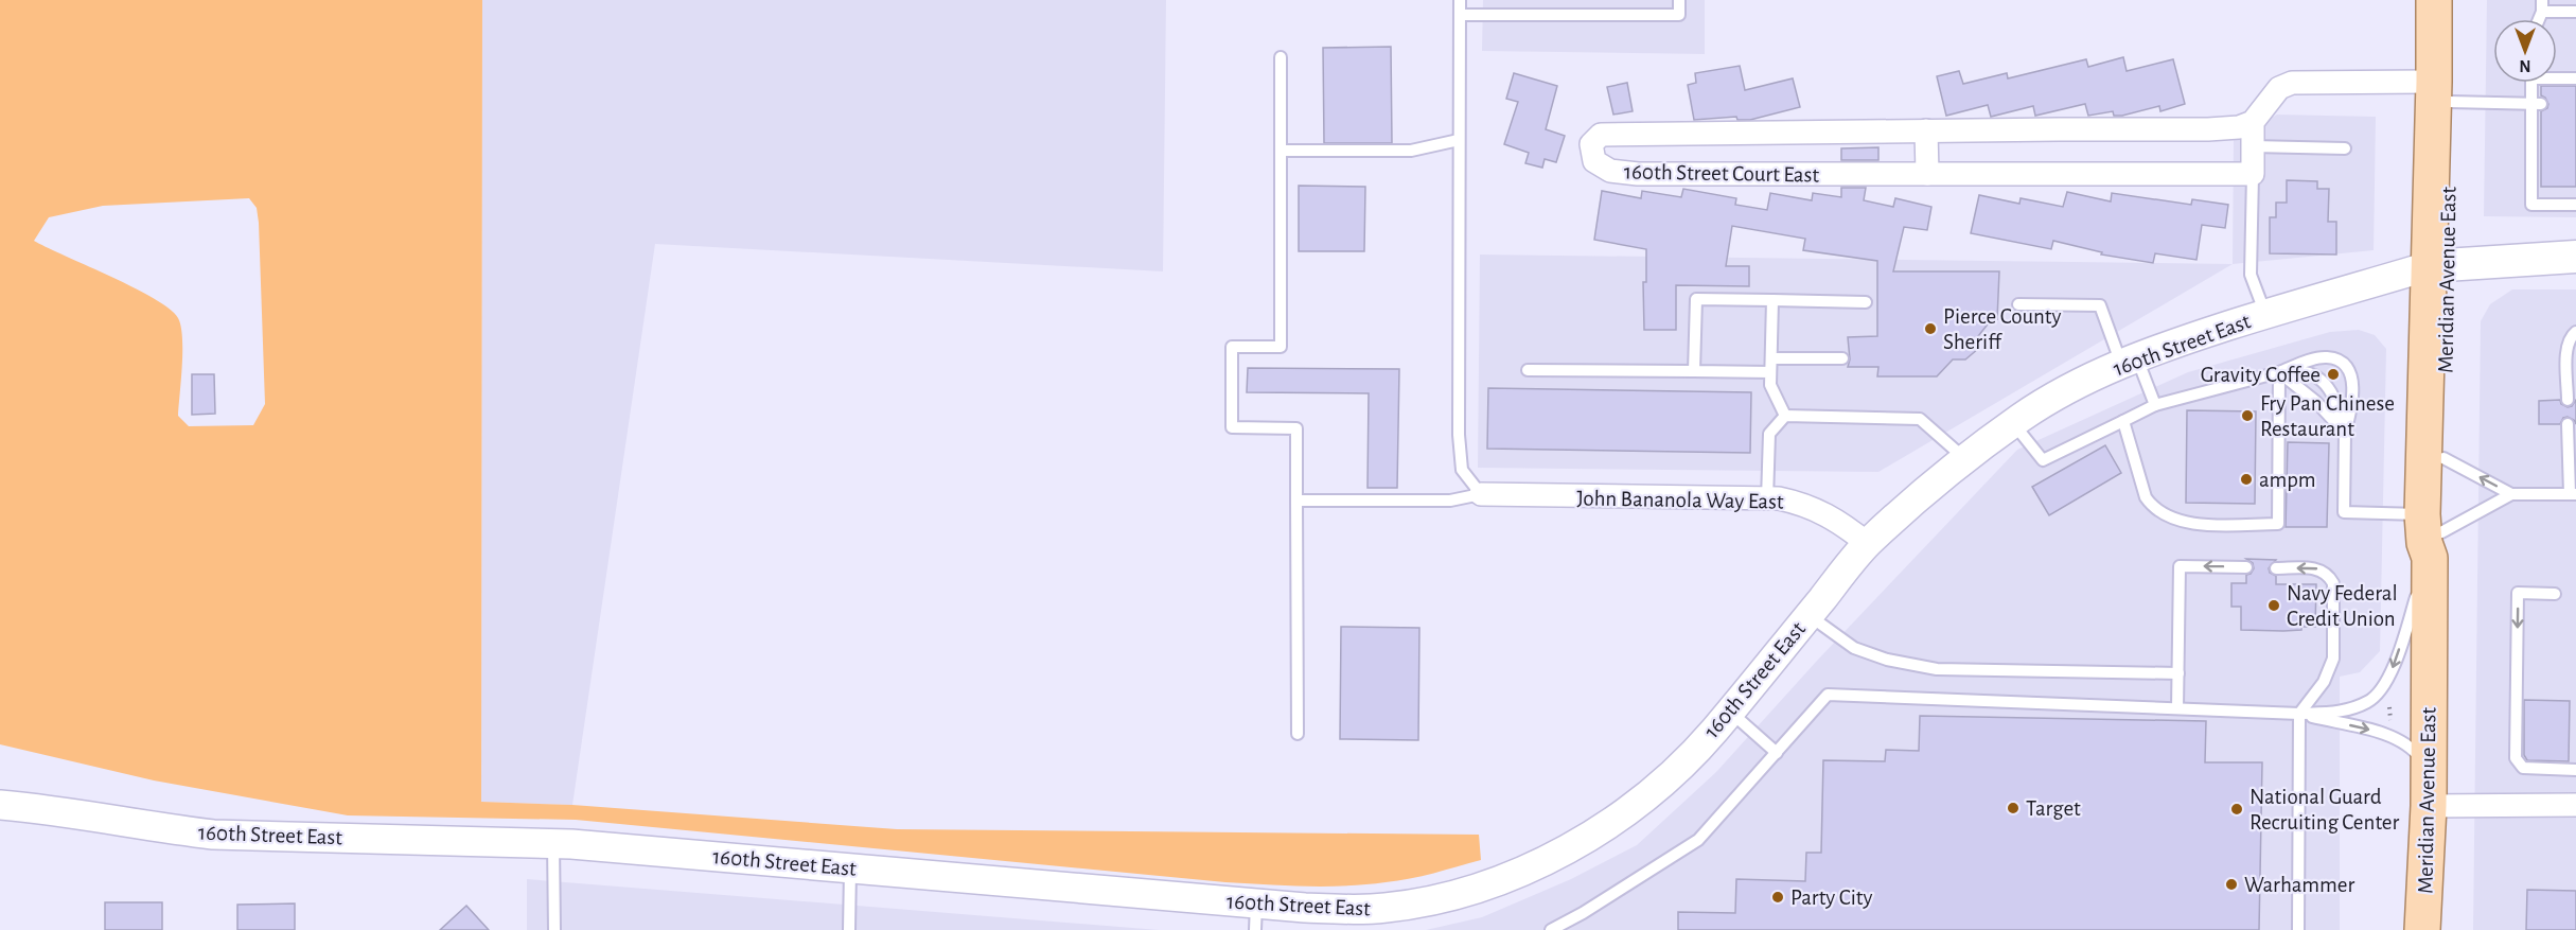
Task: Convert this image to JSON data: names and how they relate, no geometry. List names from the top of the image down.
{
  "streets": {
    "main road": ["Meridian Avenue East", "160th Street East"],
    "street": ["160th Street Court East", "John Bananola Way East"]
  },
  "crossings": [
    ["Meridian Avenue East", "160th Street East"],
    ["160th Street East", "John Bananola Way East"]
  ],
  "places": [
    "Pierce County Sheriff",
    "Gravity Coffee",
    "Fry Pan Chinese Restaurant",
    "ampm",
    "Navy Federal Credit Union",
    "Target",
    "National Guard Recruiting Center",
    "Warhammer",
    "Party City"
  ],
  "north": "bottom"
}
